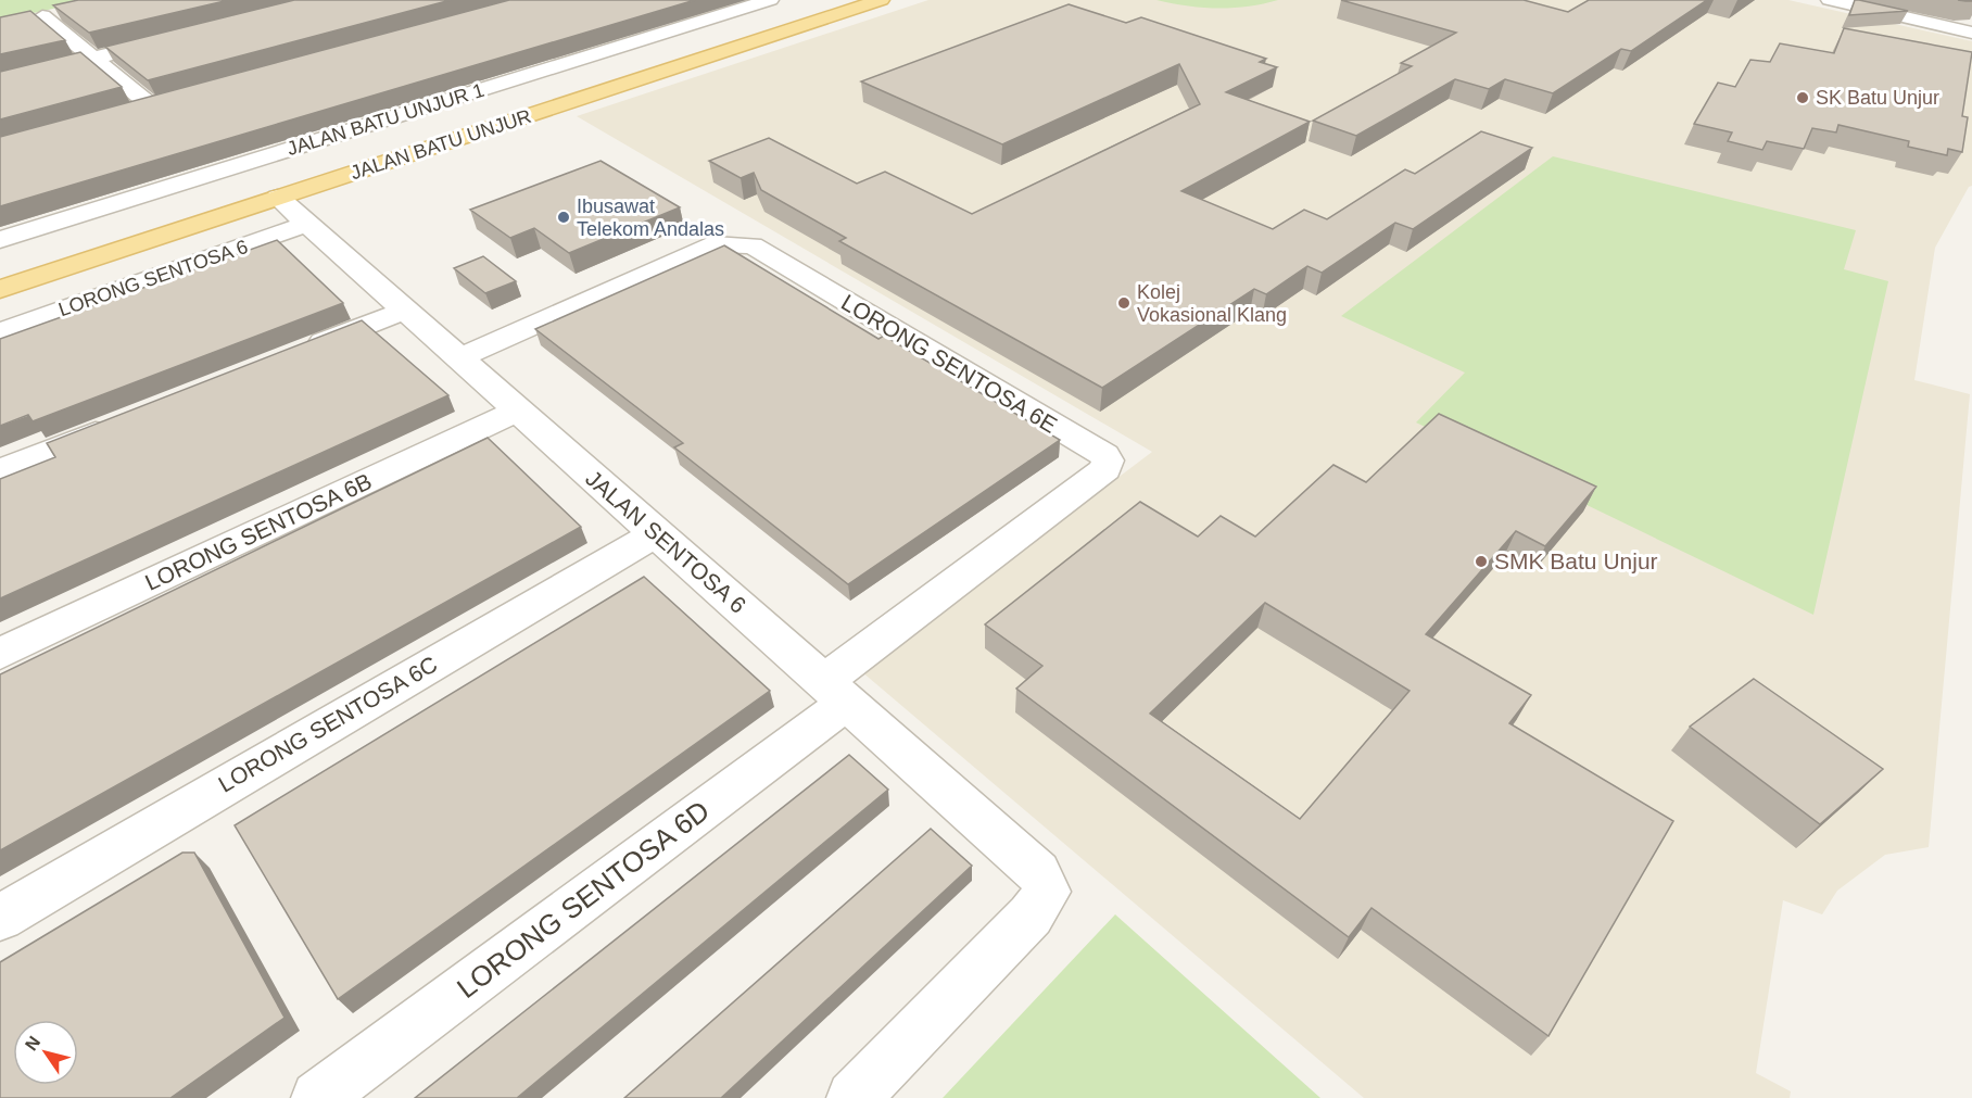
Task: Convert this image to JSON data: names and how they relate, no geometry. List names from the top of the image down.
{
  "streets": {
    "main road": ["JALAN BATU UNJUR"],
    "street": [
      "JALAN BATU UNJUR 1",
      "LORONG SENTOSA 6",
      "LORONG SENTOSA 6E",
      "LORONG SENTOSA 6B",
      "JALAN SENTOSA 6",
      "LORONG SENTOSA 6C",
      "LORONG SENTOSA 6D"
    ]
  },
  "crossings": [
    ["JALAN BATU UNJUR", "JALAN SENTOSA 6"],
    ["LORONG SENTOSA 6", "JALAN SENTOSA 6"],
    ["LORONG SENTOSA 6E", "JALAN SENTOSA 6"],
    ["LORONG SENTOSA 6E", "LORONG SENTOSA 6D"],
    ["LORONG SENTOSA 6B", "JALAN SENTOSA 6"],
    ["JALAN SENTOSA 6", "LORONG SENTOSA 6C"],
    ["JALAN SENTOSA 6", "LORONG SENTOSA 6D"]
  ],
  "places": [
    "SK Batu Unjur",
    "Ibusawat Telekom Andalas",
    "Kolej Vokasional Klang",
    "SMK Batu Unjur"
  ],
  "north": "top left"
}
